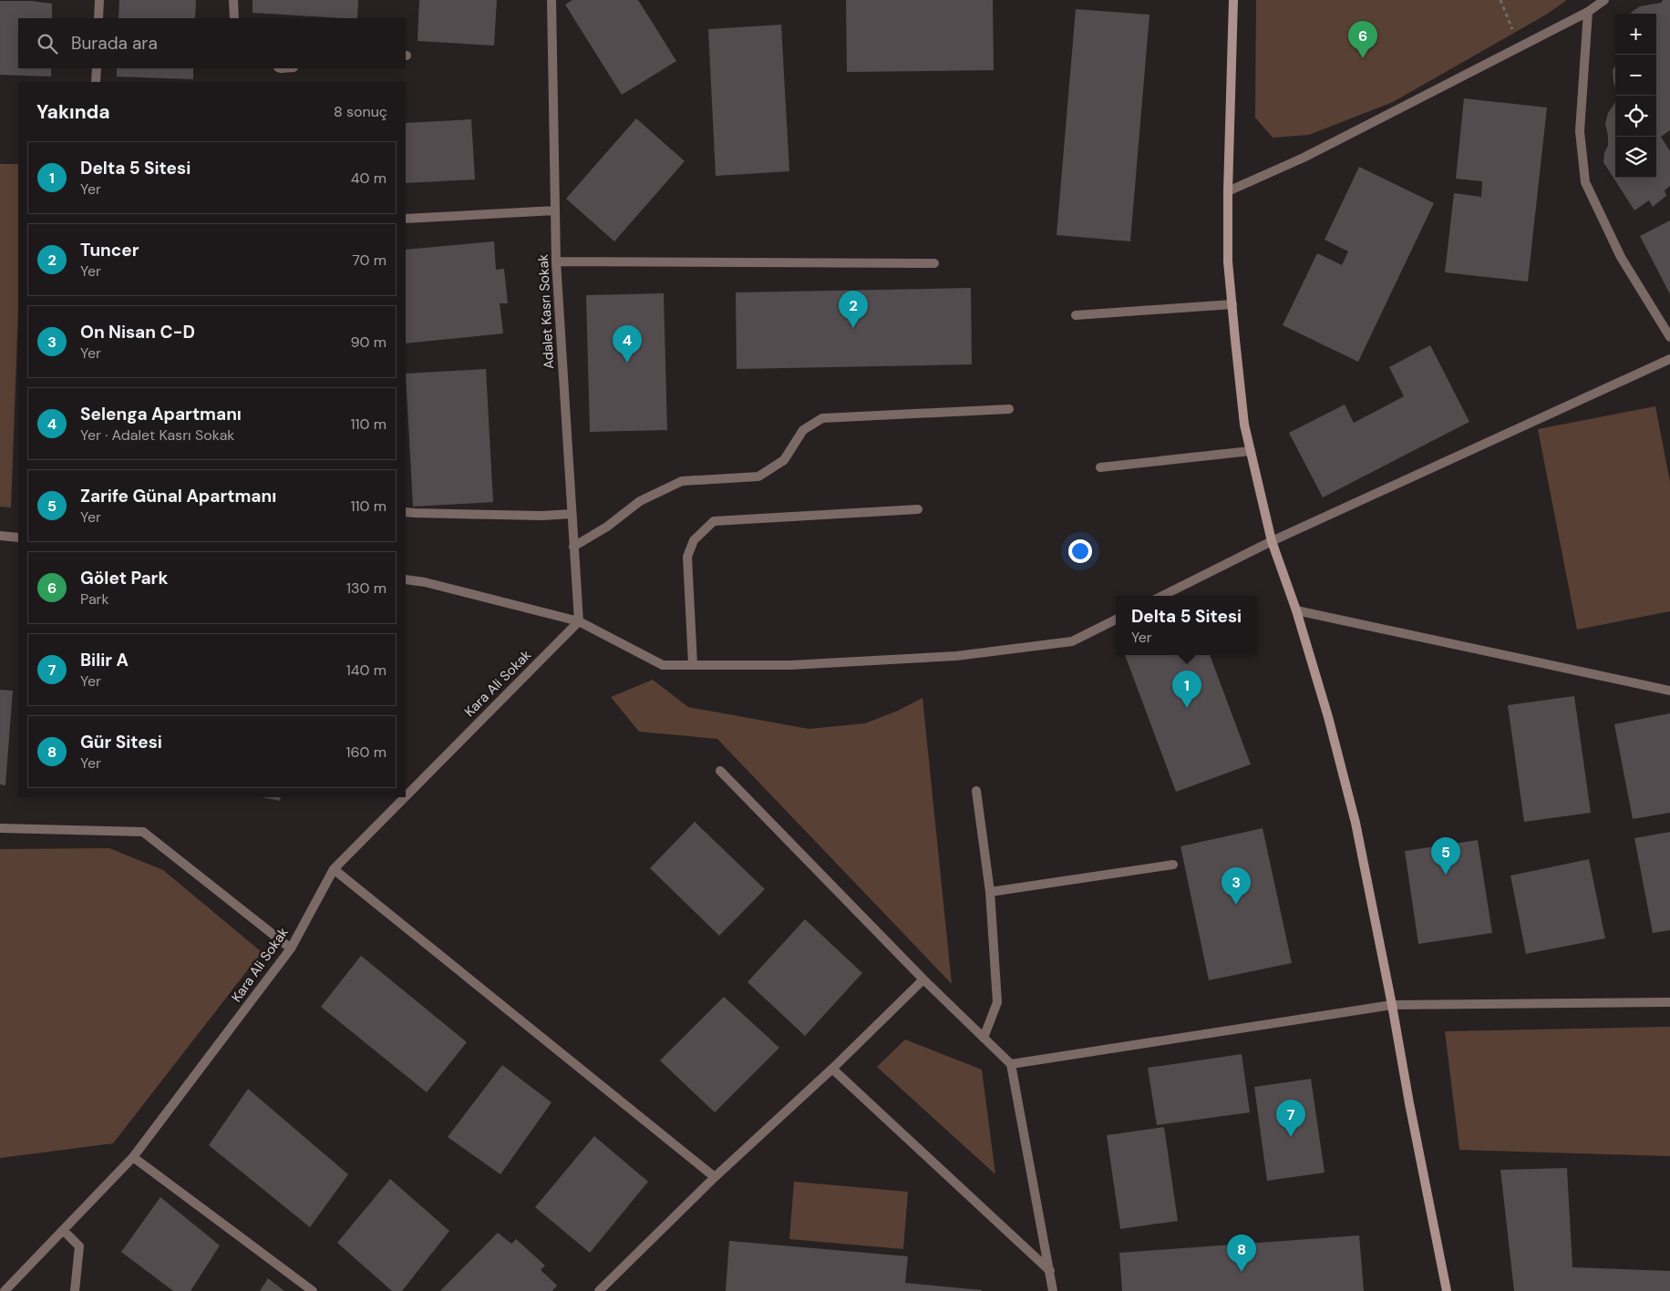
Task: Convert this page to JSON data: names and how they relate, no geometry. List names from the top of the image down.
{
  "streets": {
    "street": ["Adalet Kasrı Sokak", "Kara Ali Sokak"]
  },
  "crossings": [
    ["Adalet Kasrı Sokak", "Kara Ali Sokak"]
  ],
  "page": {
    "map_buttons": ["+", "−"],
    "search": "Burada ara",
    "pins": [
      "6",
      "2",
      "4",
      "1",
      "5",
      "3",
      "7",
      "8"
    ],
    "heading": ["Yakında", "8 sonuç"],
    "list": [
      {
        "mark": "1",
        "name": "Delta 5 Sitesi",
        "note": "Yer",
        "value": "40 m"
      },
      {
        "mark": "2",
        "name": "Tuncer",
        "note": "Yer",
        "value": "70 m"
      },
      {
        "mark": "3",
        "name": "On Nisan C-D",
        "note": "Yer",
        "value": "90 m"
      },
      {
        "mark": "4",
        "name": "Selenga Apartmanı",
        "note": "Yer · Adalet Kasrı Sokak",
        "value": "110 m"
      },
      {
        "mark": "5",
        "name": "Zarife Günal Apartmanı",
        "note": "Yer",
        "value": "110 m"
      },
      {
        "mark": "6",
        "name": "Gölet Park",
        "note": "Park",
        "value": "130 m"
      },
      {
        "mark": "7",
        "name": "Bilir A",
        "note": "Yer",
        "value": "140 m"
      },
      {
        "mark": "8",
        "name": "Gür Sitesi",
        "note": "Yer",
        "value": "160 m"
      }
    ],
    "popup": ["Delta 5 Sitesi", "Yer"]
  }
}
